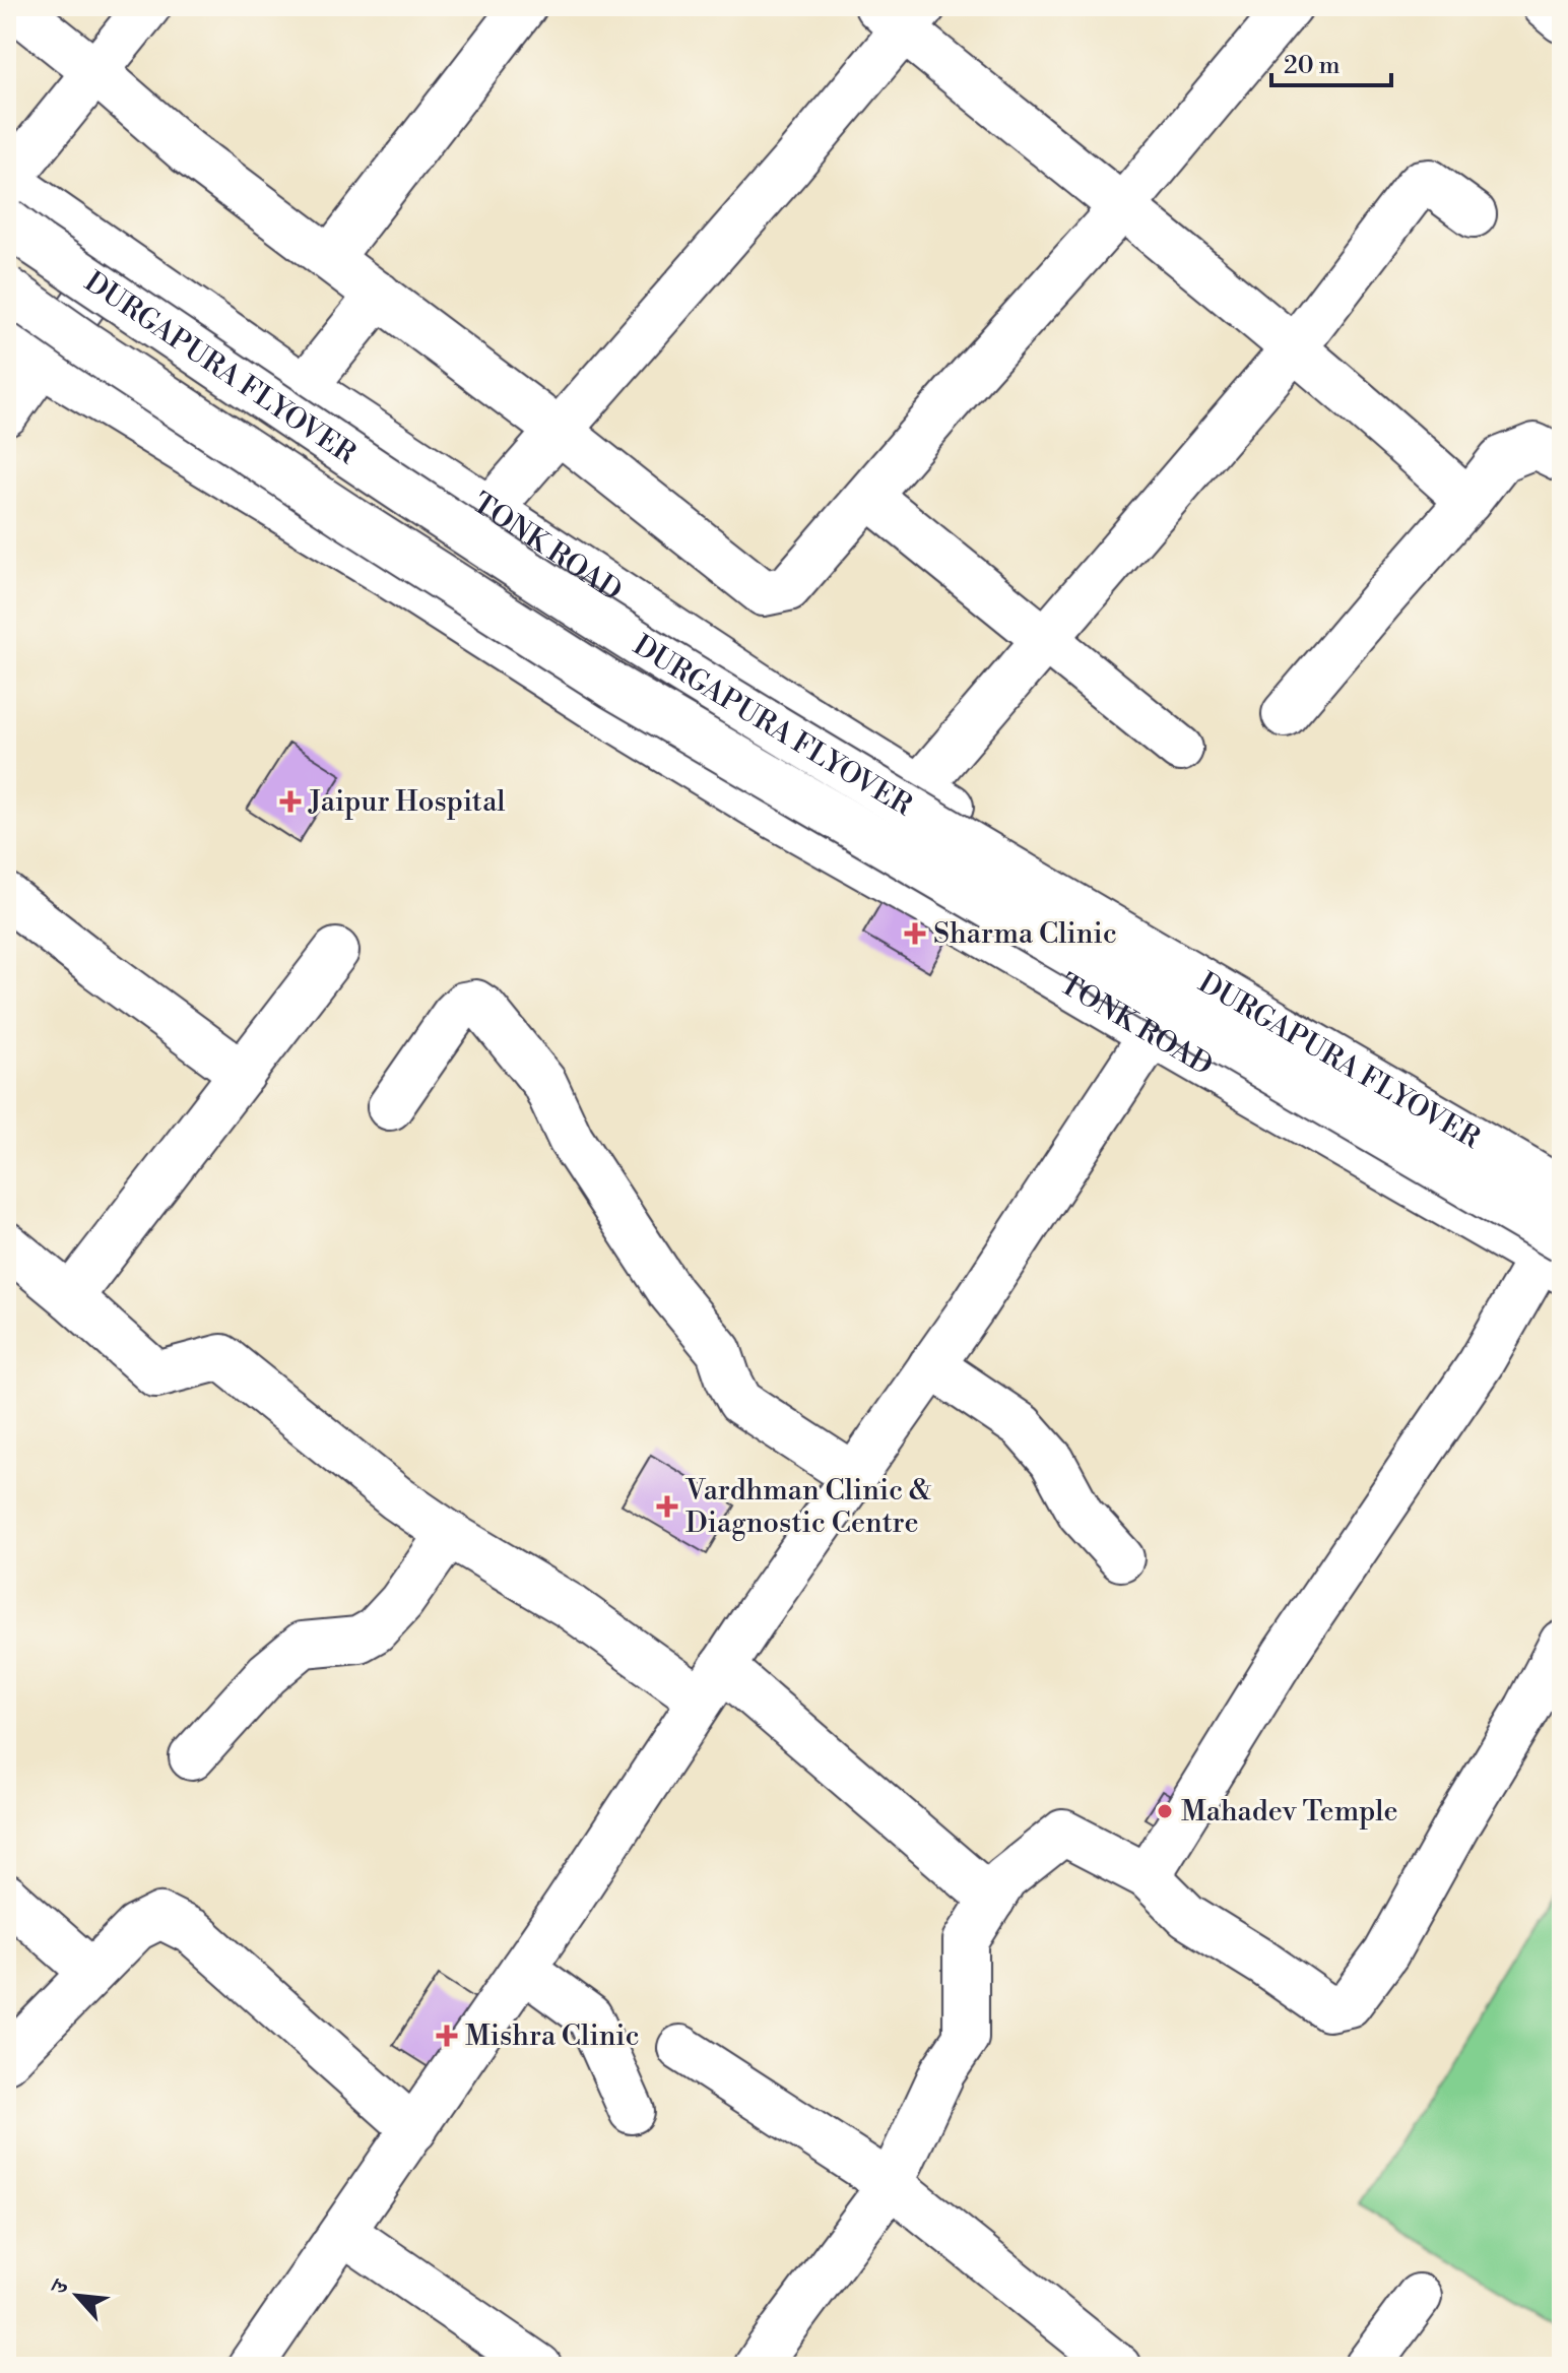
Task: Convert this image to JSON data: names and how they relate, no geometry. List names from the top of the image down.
{
  "streets": {
    "street": ["DURGAPURA FLYOVER", "TONK ROAD"]
  },
  "crossings": [
    ["DURGAPURA FLYOVER", "TONK ROAD"]
  ],
  "places": {
    "health": [
      "Jaipur Hospital",
      "Sharma Clinic",
      "Vardhman Clinic & Diagnostic Centre",
      "Mishra Clinic"
    ],
    "other": ["Mahadev Temple"]
  },
  "scale_bar": "20 m",
  "north": "top left"
}
